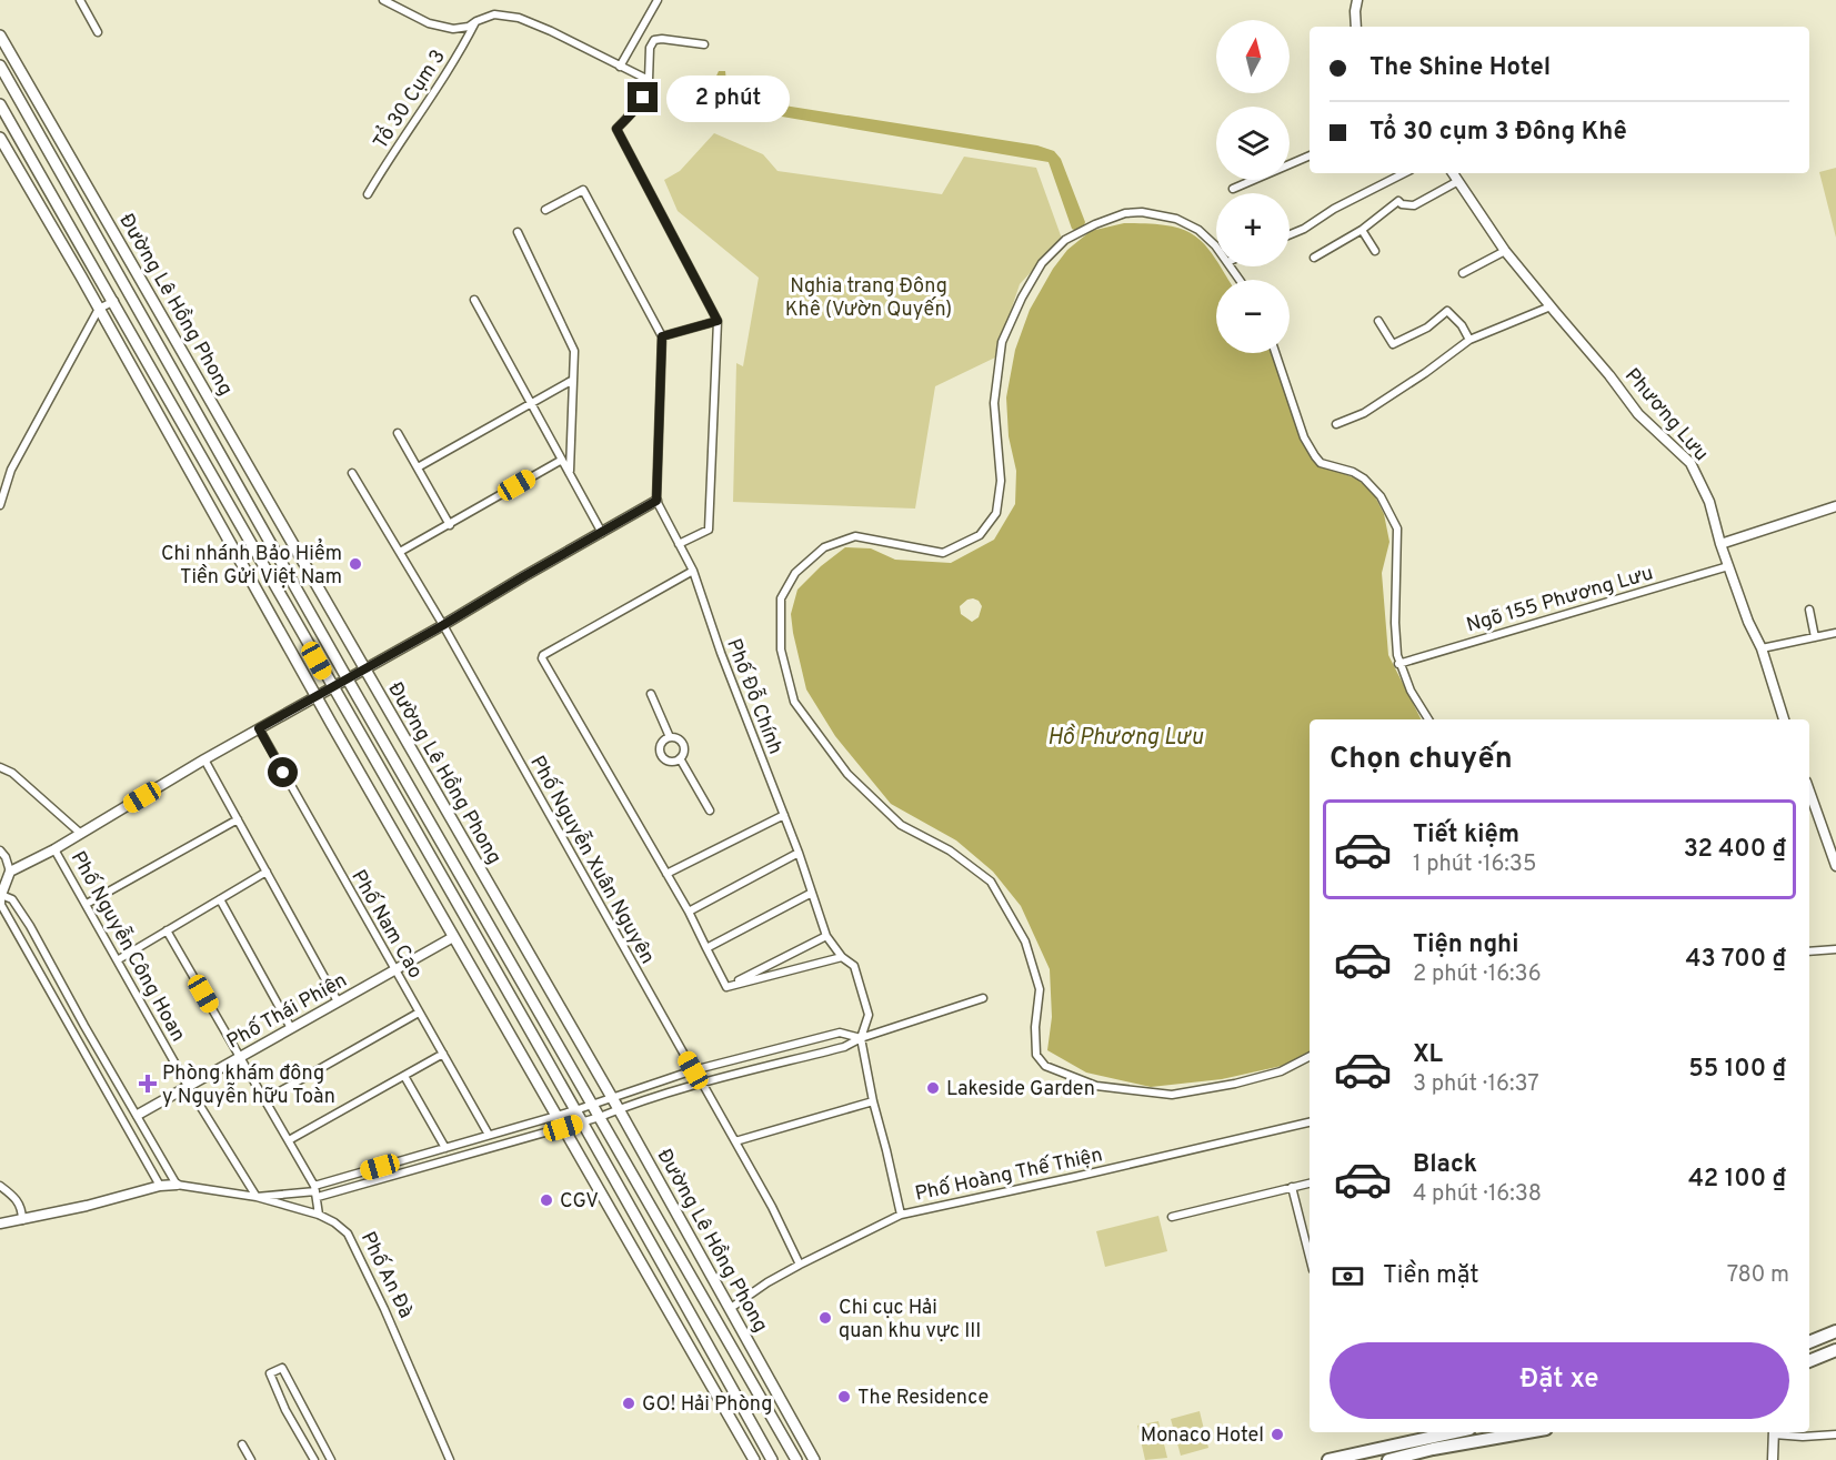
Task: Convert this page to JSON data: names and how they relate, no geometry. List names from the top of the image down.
{
  "streets": {
    "main road": ["Đường Lê Hồng Phong"],
    "street": [
      "Tổ 30 Cụm 3",
      "Phương Lưu",
      "Ngõ 155 Phương Lưu",
      "Phố Đỗ Chính",
      "Phố Nguyễn Xuân Nguyên",
      "Phố Nam Cao",
      "Phố Nguyễn Công Hoan",
      "Phố Thái Phiên",
      "Phố Hoàng Thế Thiện",
      "Phố An Đà"
    ]
  },
  "crossings": [
    ["Đường Lê Hồng Phong", "Phố Hoàng Thế Thiện"],
    ["Phương Lưu", "Ngõ 155 Phương Lưu"],
    ["Phố Đỗ Chính", "Phố Hoàng Thế Thiện"],
    ["Phố Nguyễn Xuân Nguyên", "Phố Hoàng Thế Thiện"],
    ["Phố Nam Cao", "Phố Thái Phiên"],
    ["Phố Nguyễn Công Hoan", "Phố Thái Phiên"],
    ["Phố Nguyễn Công Hoan", "Phố An Đà"]
  ],
  "water": ["Hồ Phương Lưu"],
  "parks": ["Nghia trang Đông Khê (Vườn Quyến)"],
  "places": {
    "other": [
      "Chi nhánh Bảo Hiểm Tiền Gửi Việt Nam",
      "Lakeside Garden",
      "CGV",
      "Chi cục Hải quan khu vực III",
      "The Residence",
      "GO! Hải Phòng",
      "Monaco Hotel"
    ],
    "health": ["Phòng khám đông y Nguyễn hữu Toàn"]
  },
  "north": "top",
  "page": {
    "map_buttons": ["+", "−"],
    "banner": ["The Shine Hotel", "Tổ 30 cụm 3 Đông Khê"],
    "bubble": "2 phút",
    "heading": "Chọn chuyến",
    "list": [
      {
        "name": "Tiết kiệm",
        "note": "1 phút · 16:35",
        "value": "32 400 ₫"
      },
      {
        "name": "Tiện nghi",
        "note": "2 phút · 16:36",
        "value": "43 700 ₫"
      },
      {
        "name": "XL",
        "note": "3 phút · 16:37",
        "value": "55 100 ₫"
      },
      {
        "name": "Black",
        "note": "4 phút · 16:38",
        "value": "42 100 ₫"
      }
    ],
    "pay": ["Tiền mặt", "780 m"],
    "buttons": "Đặt xe"
  }
}
